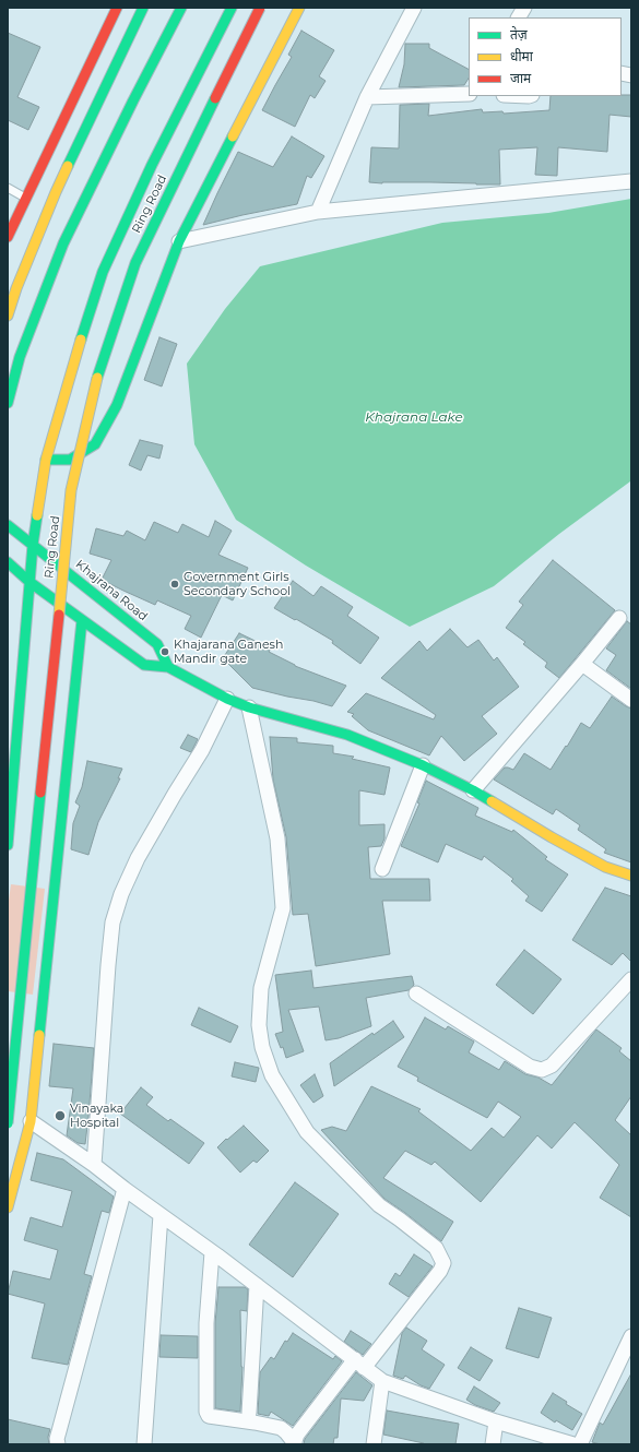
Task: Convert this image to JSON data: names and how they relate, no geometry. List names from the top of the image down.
{
  "streets": {
    "main road": ["Ring Road", "Khajrana Road"]
  },
  "crossings": [
    ["Ring Road", "Khajrana Road"]
  ],
  "water": ["Khajrana Lake"],
  "places": ["Government Girls Secondary School", "Khajarana Ganesh Mandir gate", "Vinayaka Hospital"],
  "legend": ["तेज़", "धीमा", "जाम"]
}
